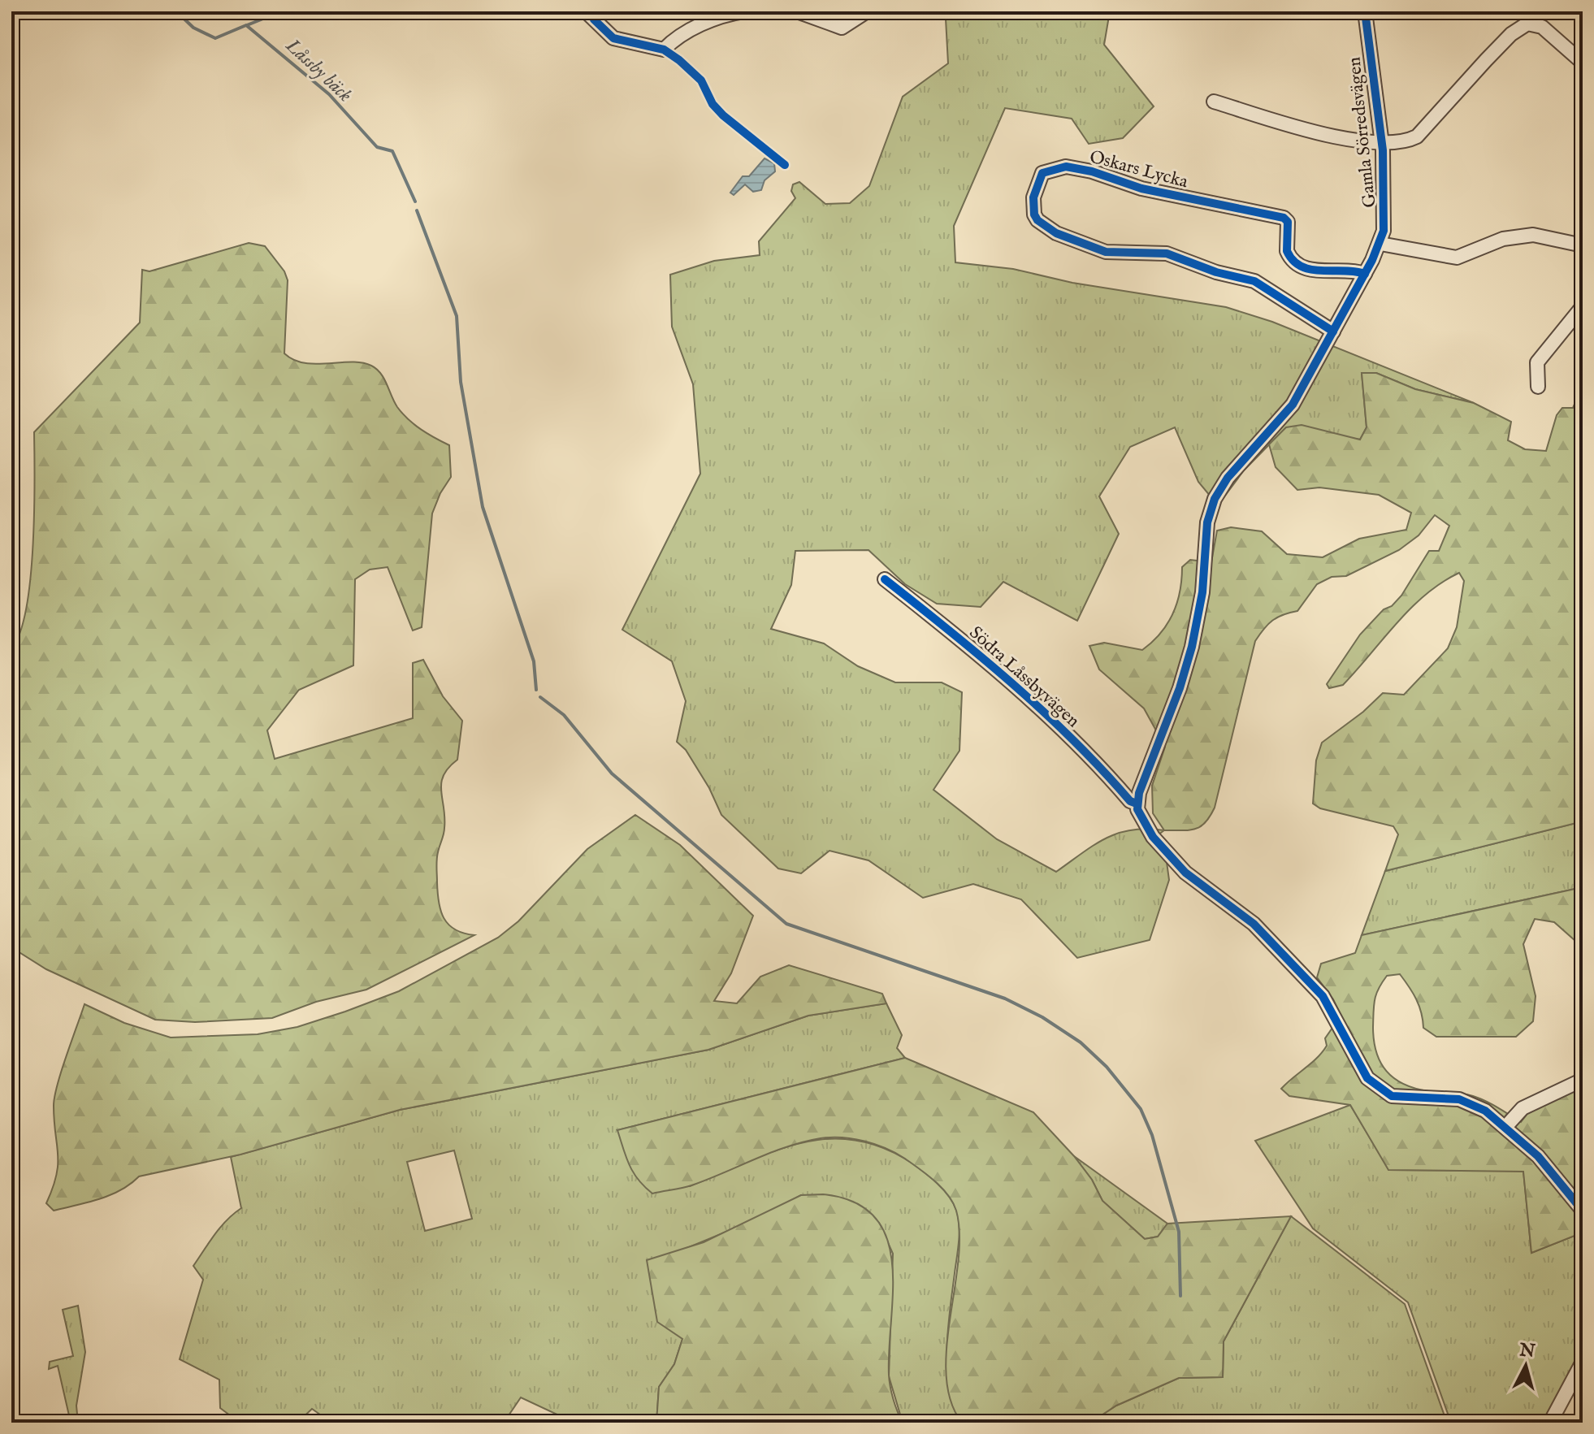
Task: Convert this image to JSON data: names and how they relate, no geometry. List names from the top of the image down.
{
  "streets": {
    "street": ["Gamla Sörredsvägen", "Oskars Lycka", "Södra Låssbyvägen"]
  },
  "crossings": [
    ["Gamla Sörredsvägen", "Oskars Lycka"],
    ["Gamla Sörredsvägen", "Södra Låssbyvägen"]
  ],
  "water": ["Låssby bäck"],
  "north": "top"
}
